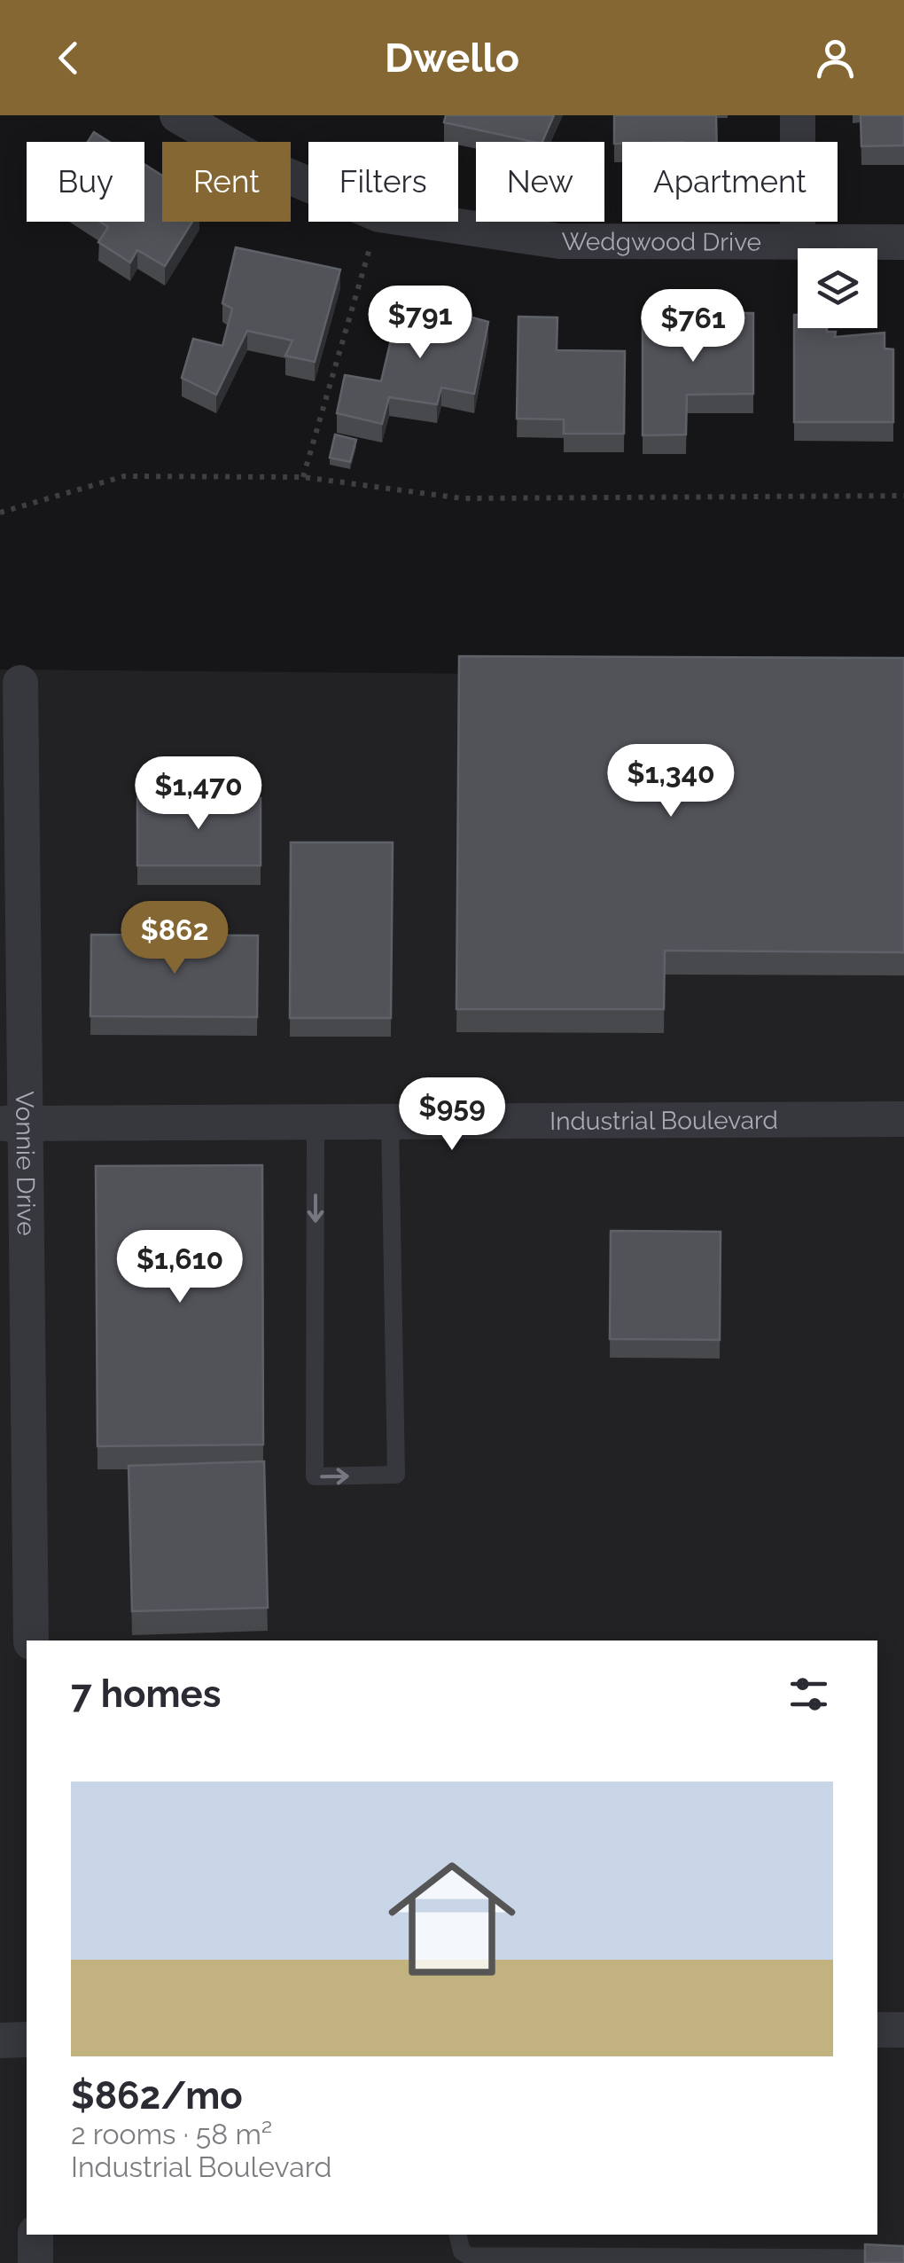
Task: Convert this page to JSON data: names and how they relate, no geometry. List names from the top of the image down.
{
  "streets": {
    "street": ["Wedgwood Drive", "Industrial Boulevard", "Vonnie Drive"]
  },
  "crossings": [
    ["Industrial Boulevard", "Vonnie Drive"]
  ],
  "page": {
    "header": "Dwello",
    "chip": [
      "Buy",
      "Rent",
      "Filters",
      "New",
      "Apartment"
    ],
    "price": [
      "$791",
      "$761",
      "$1,340",
      "$1,470",
      "$862",
      "$959",
      "$1,610"
    ],
    "heading": "7 homes",
    "list": [
      {
        "name": "$862/mo",
        "note": "2 rooms · 58 m² · Industrial Boulevard"
      }
    ]
  }
}
